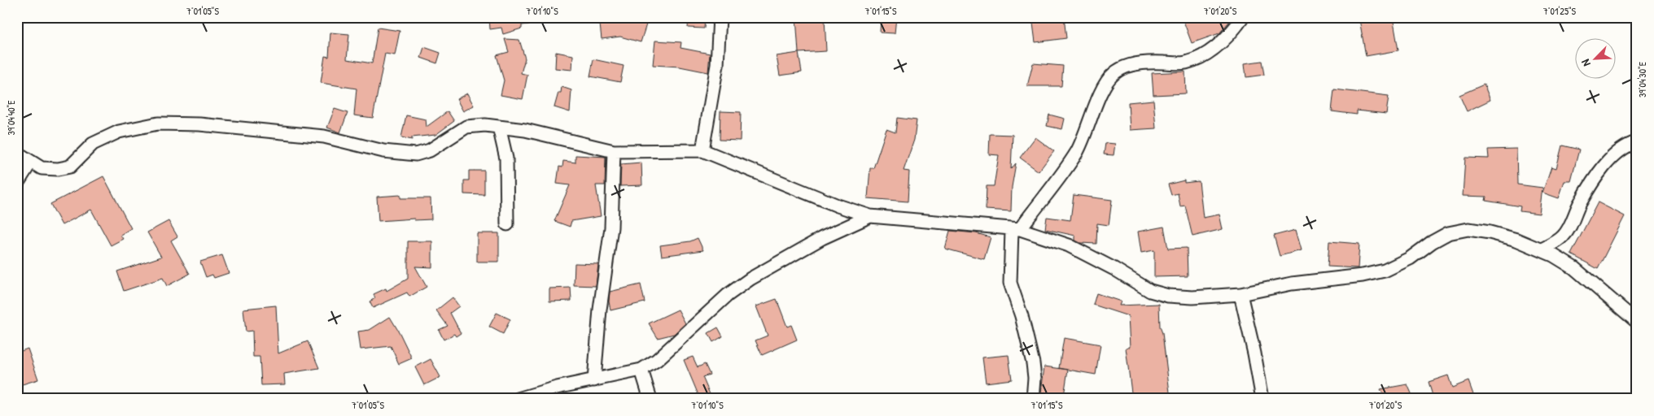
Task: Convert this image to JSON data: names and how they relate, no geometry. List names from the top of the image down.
{
  "north": "bottom left",
  "coordinates": [
    "7°01'05\"S",
    "7°01'10\"S",
    "7°01'15\"S",
    "7°01'20\"S",
    "7°01'25\"S",
    "39°04'30\"E",
    "39°04'40\"E"
  ]
}
